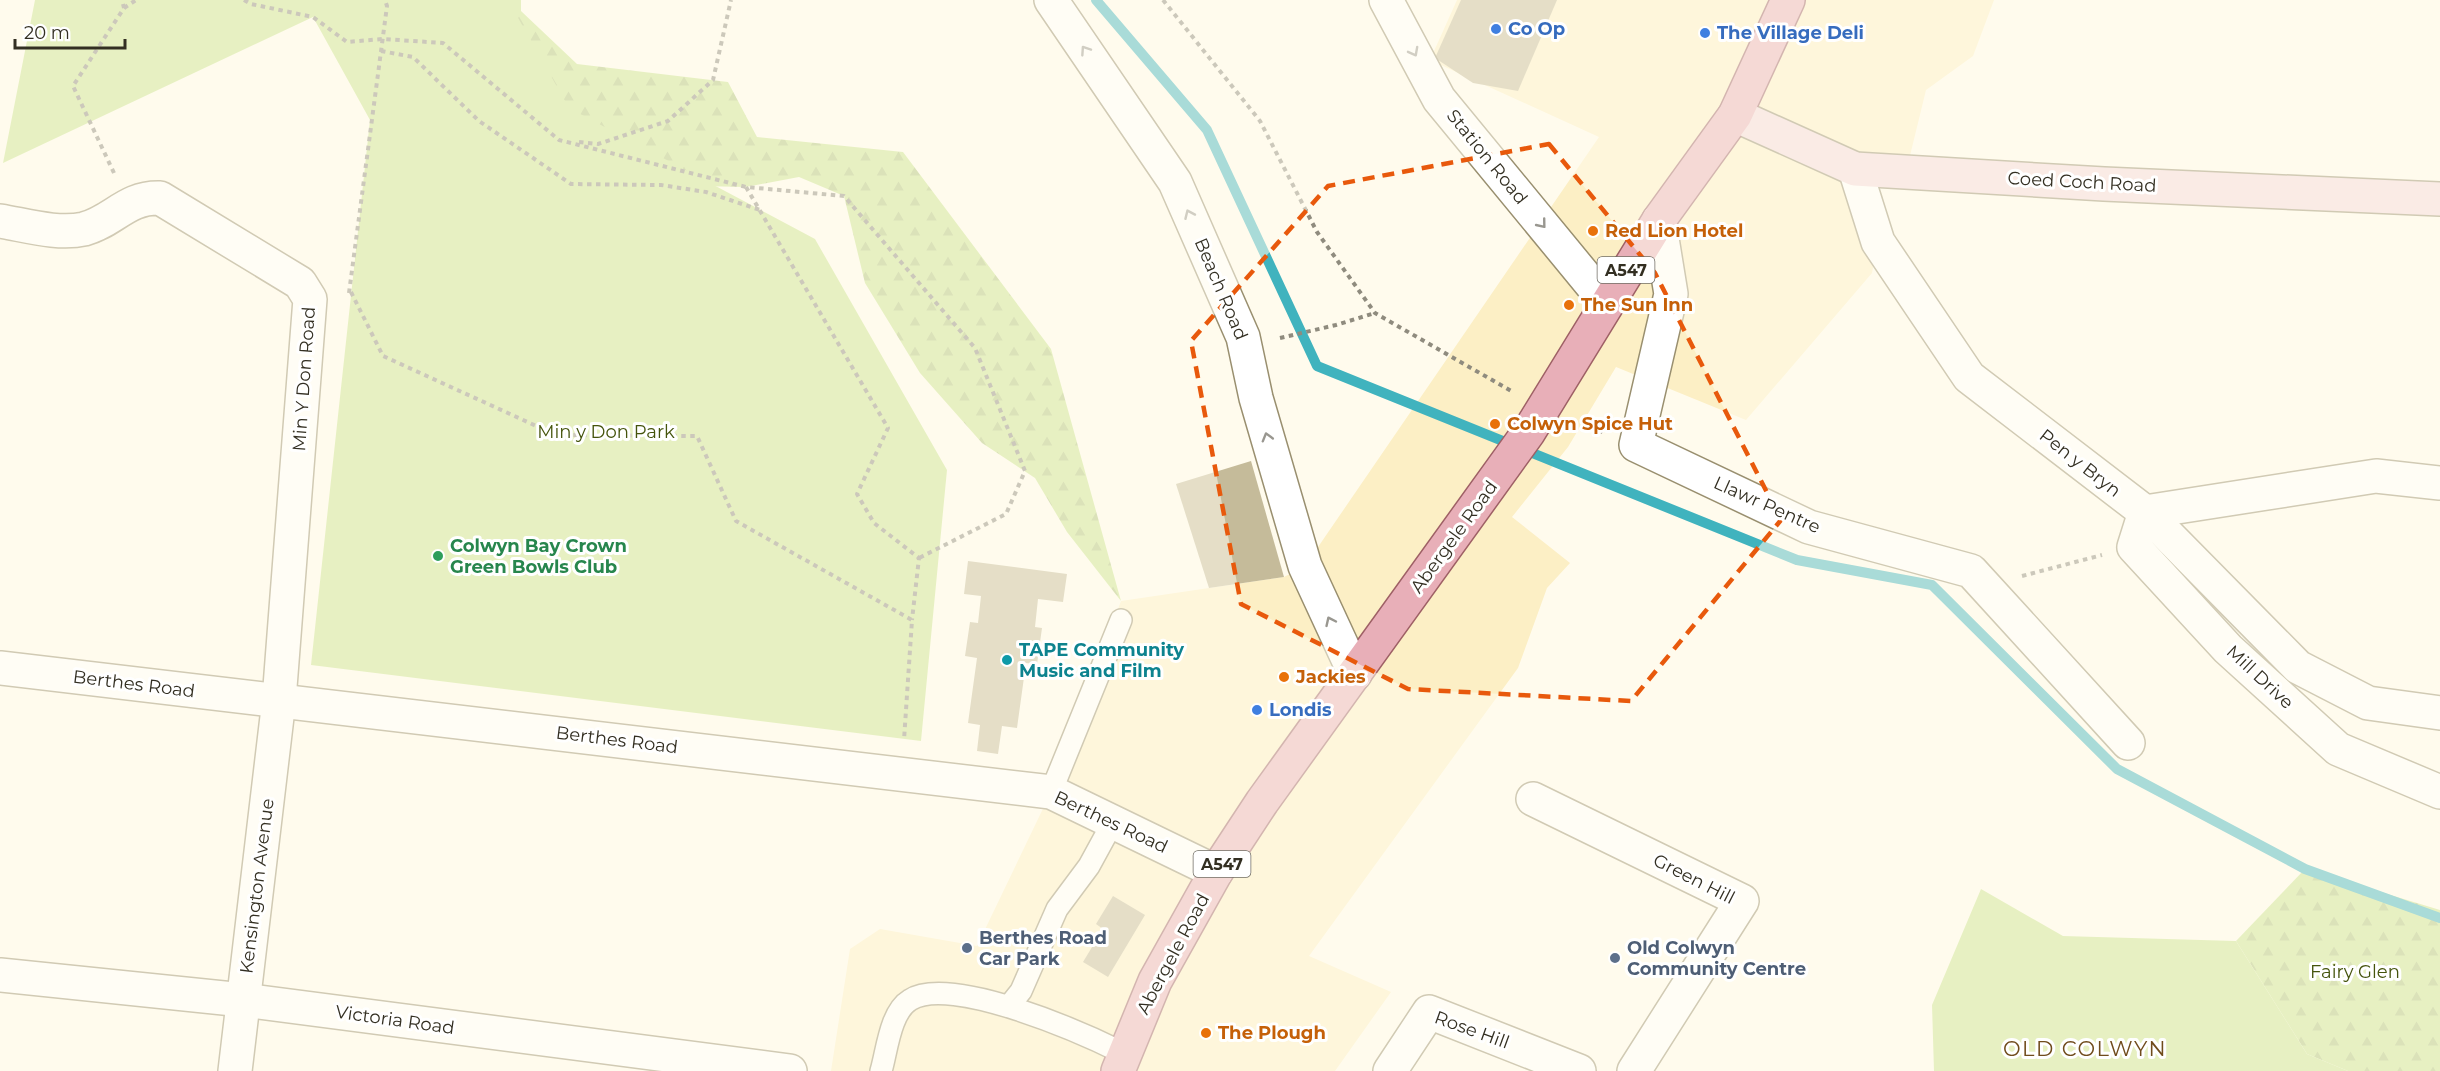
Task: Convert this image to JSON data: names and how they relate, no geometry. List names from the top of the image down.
{
  "streets": {
    "main road": ["A547", "Abergele Road"],
    "street": [
      "Station Road",
      "Coed Coch Road",
      "Beach Road",
      "Min Y Don Road",
      "Pen y Bryn",
      "Llawr Pentre",
      "Mill Drive",
      "Berthes Road",
      "Green Hill",
      "Kensington Avenue",
      "Victoria Road",
      "Rose Hill"
    ]
  },
  "crossings": [
    ["Station Road", "Abergele Road"],
    ["Coed Coch Road", "Pen y Bryn"],
    ["Coed Coch Road", "Abergele Road"],
    ["Beach Road", "Abergele Road"],
    ["Min Y Don Road", "Berthes Road"],
    ["Min Y Don Road", "Kensington Avenue"],
    ["Llawr Pentre", "Abergele Road"],
    ["Abergele Road", "Berthes Road"],
    ["Berthes Road", "Kensington Avenue"],
    ["Kensington Avenue", "Victoria Road"]
  ],
  "one_way": ["Station Road", "Beach Road"],
  "districts": ["OLD COLWYN"],
  "parks": ["Min y Don Park", "Fairy Glen"],
  "places": [
    "Co Op",
    "The Village Deli",
    "Red Lion Hotel",
    "The Sun Inn",
    "Colwyn Spice Hut",
    "Colwyn Bay Crown Green Bowls Club",
    "TAPE Community Music and Film",
    "Jackies",
    "Londis",
    "Berthes Road Car Park",
    "Old Colwyn Community Centre",
    "The Plough"
  ],
  "scale_bar": "20 m"
}
